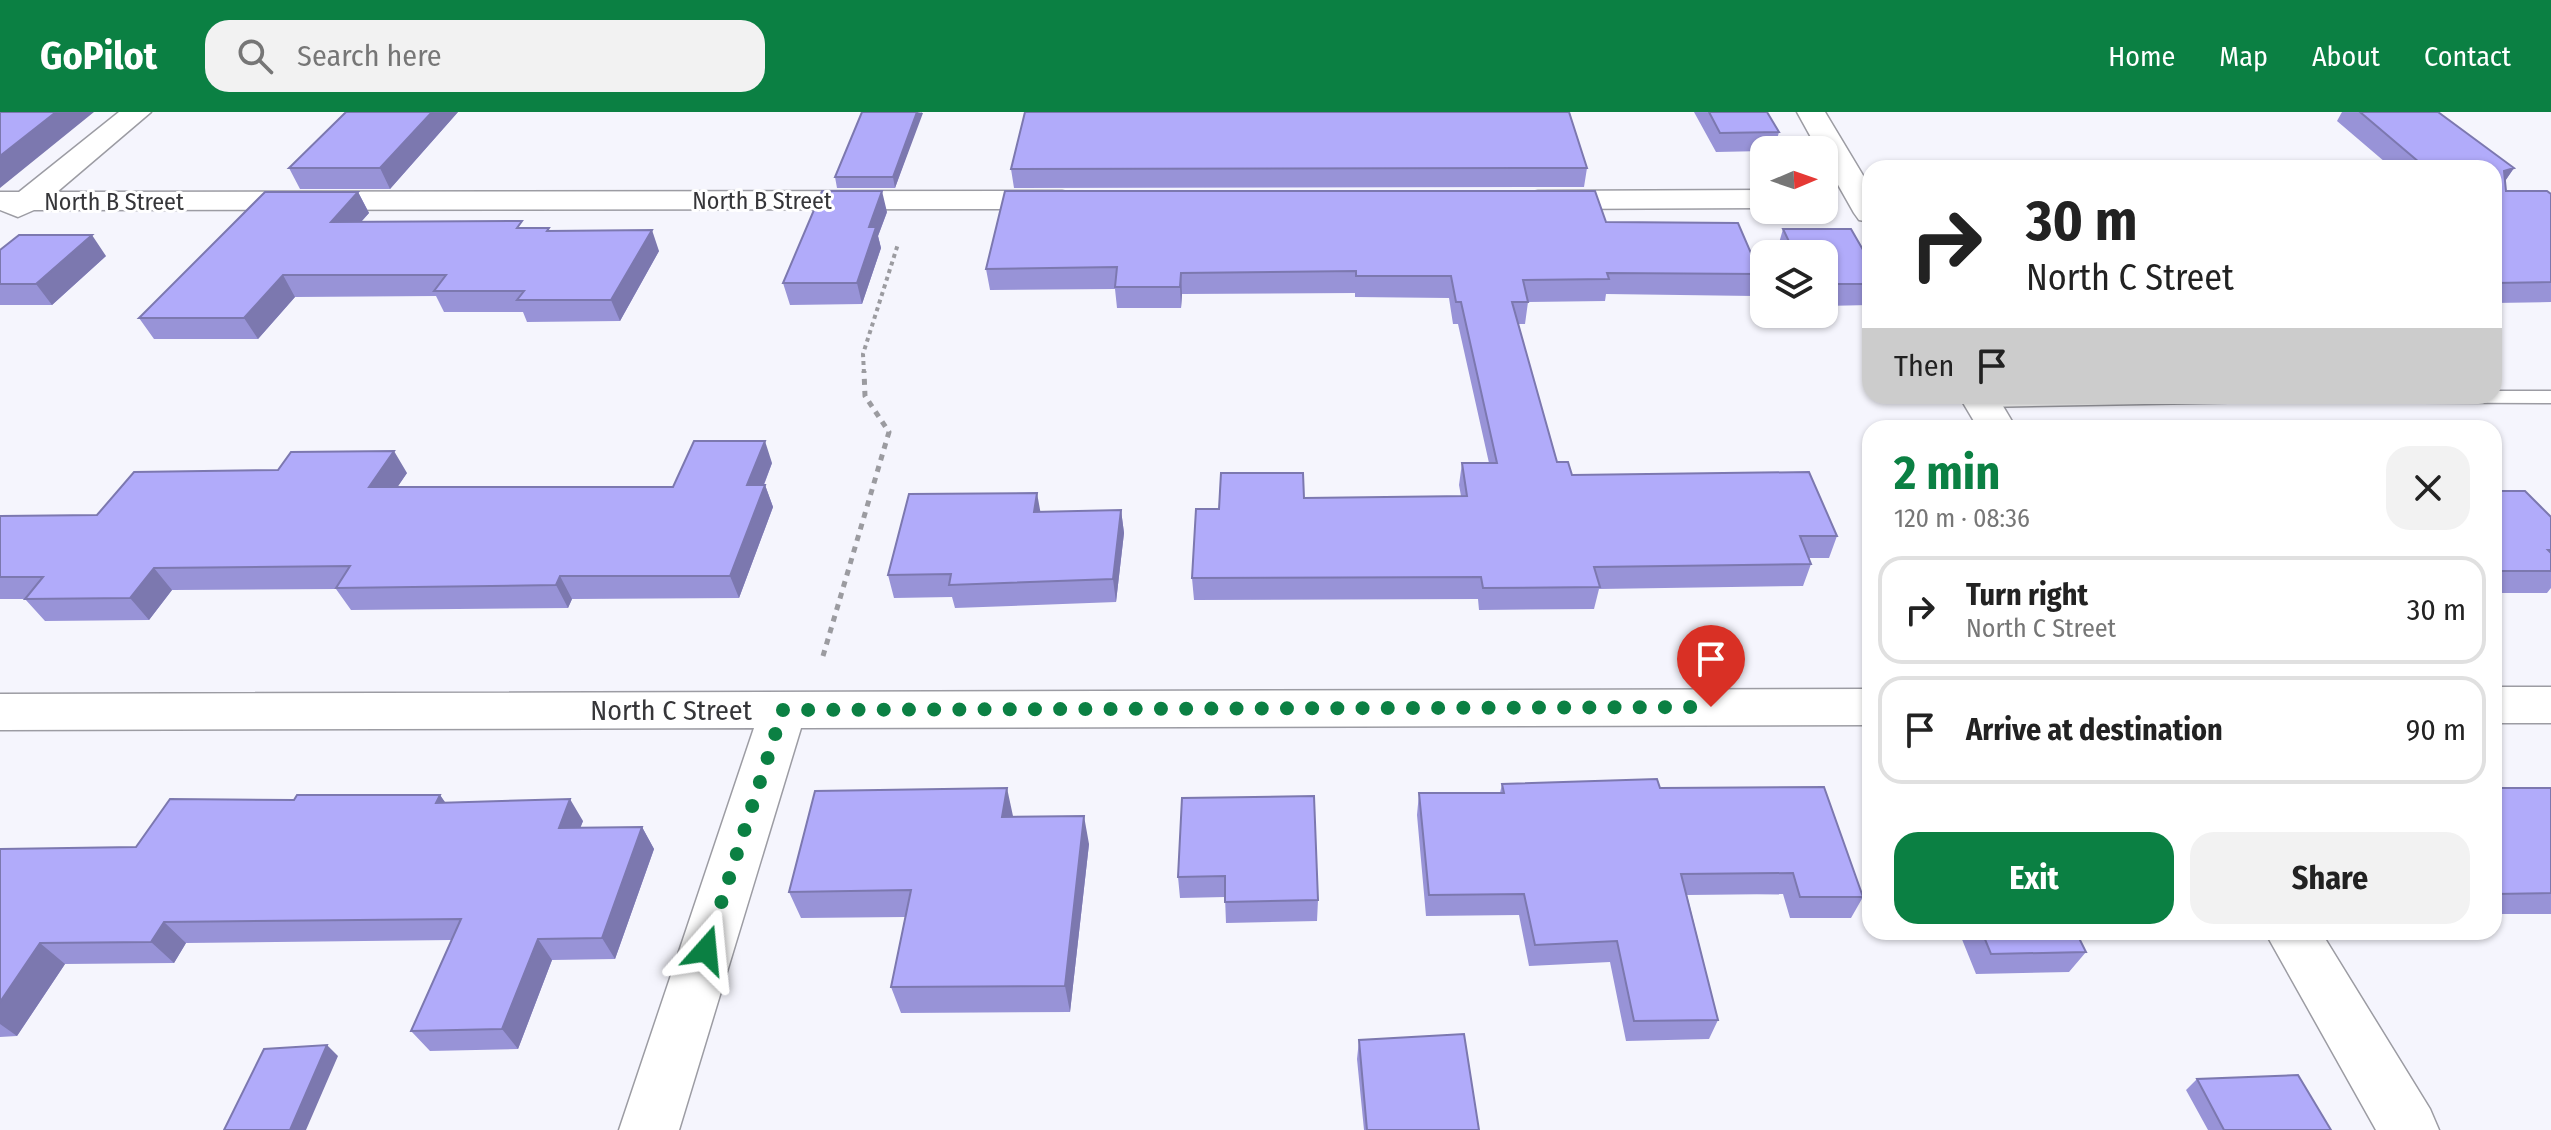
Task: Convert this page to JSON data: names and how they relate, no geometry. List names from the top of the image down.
{
  "streets": {
    "street": ["North B Street", "North C Street"]
  },
  "north": "right",
  "page": {
    "header": "GoPilot",
    "search": "Search here",
    "nav": [
      "Home",
      "Map",
      "About",
      "Contact"
    ],
    "turn": ["30 m", "North C Street"],
    "then": "Then",
    "heading": ["2 min", "120 m · 08:36"],
    "list": [
      {
        "name": "Turn right",
        "note": "North C Street",
        "value": "30 m"
      },
      {
        "name": "Arrive at destination",
        "value": "90 m"
      }
    ],
    "buttons": ["Exit", "Share"]
  }
}
